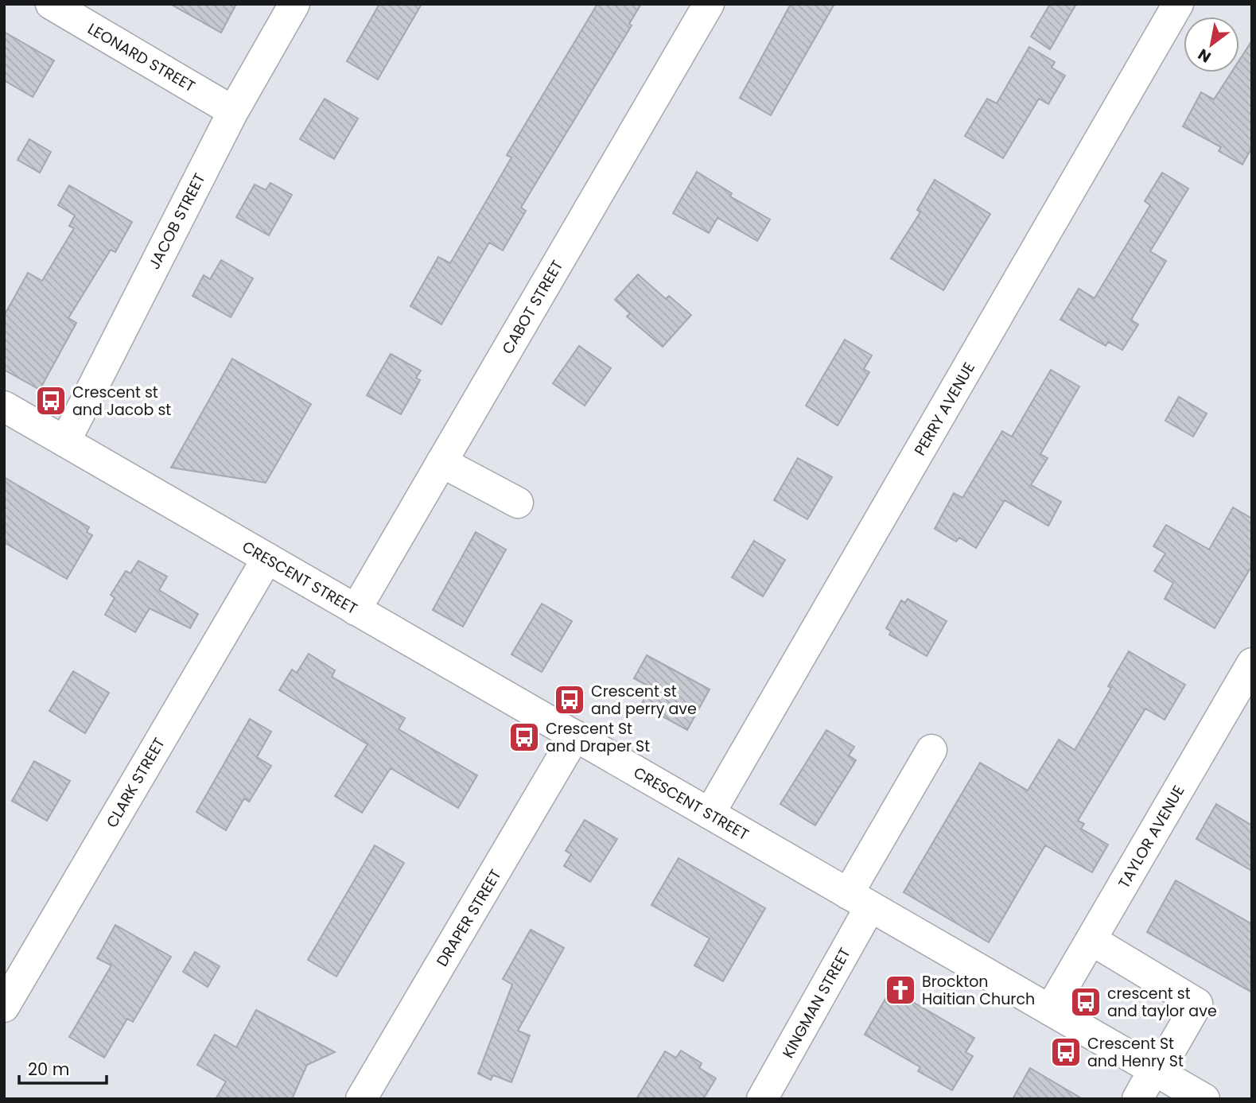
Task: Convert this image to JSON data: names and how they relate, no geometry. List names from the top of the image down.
{
  "streets": {
    "street": [
      "LEONARD STREET",
      "JACOB STREET",
      "CABOT STREET",
      "PERRY AVENUE",
      "CRESCENT STREET",
      "CLARK STREET",
      "TAYLOR AVENUE",
      "DRAPER STREET",
      "KINGMAN STREET"
    ]
  },
  "crossings": [
    ["LEONARD STREET", "JACOB STREET"],
    ["JACOB STREET", "CRESCENT STREET"],
    ["CABOT STREET", "CRESCENT STREET"],
    ["PERRY AVENUE", "CRESCENT STREET"],
    ["CRESCENT STREET", "CLARK STREET"],
    ["CRESCENT STREET", "TAYLOR AVENUE"],
    ["CRESCENT STREET", "DRAPER STREET"],
    ["CRESCENT STREET", "KINGMAN STREET"]
  ],
  "places": {
    "bus stop": [
      "Crescent st and Jacob st",
      "Crescent st and perry ave",
      "Crescent St and Draper St",
      "crescent st and taylor ave",
      "Crescent St and Henry St"
    ],
    "church": ["Brockton Haitian Church"]
  },
  "scale_bar": "20 m",
  "north": "bottom left"
}
